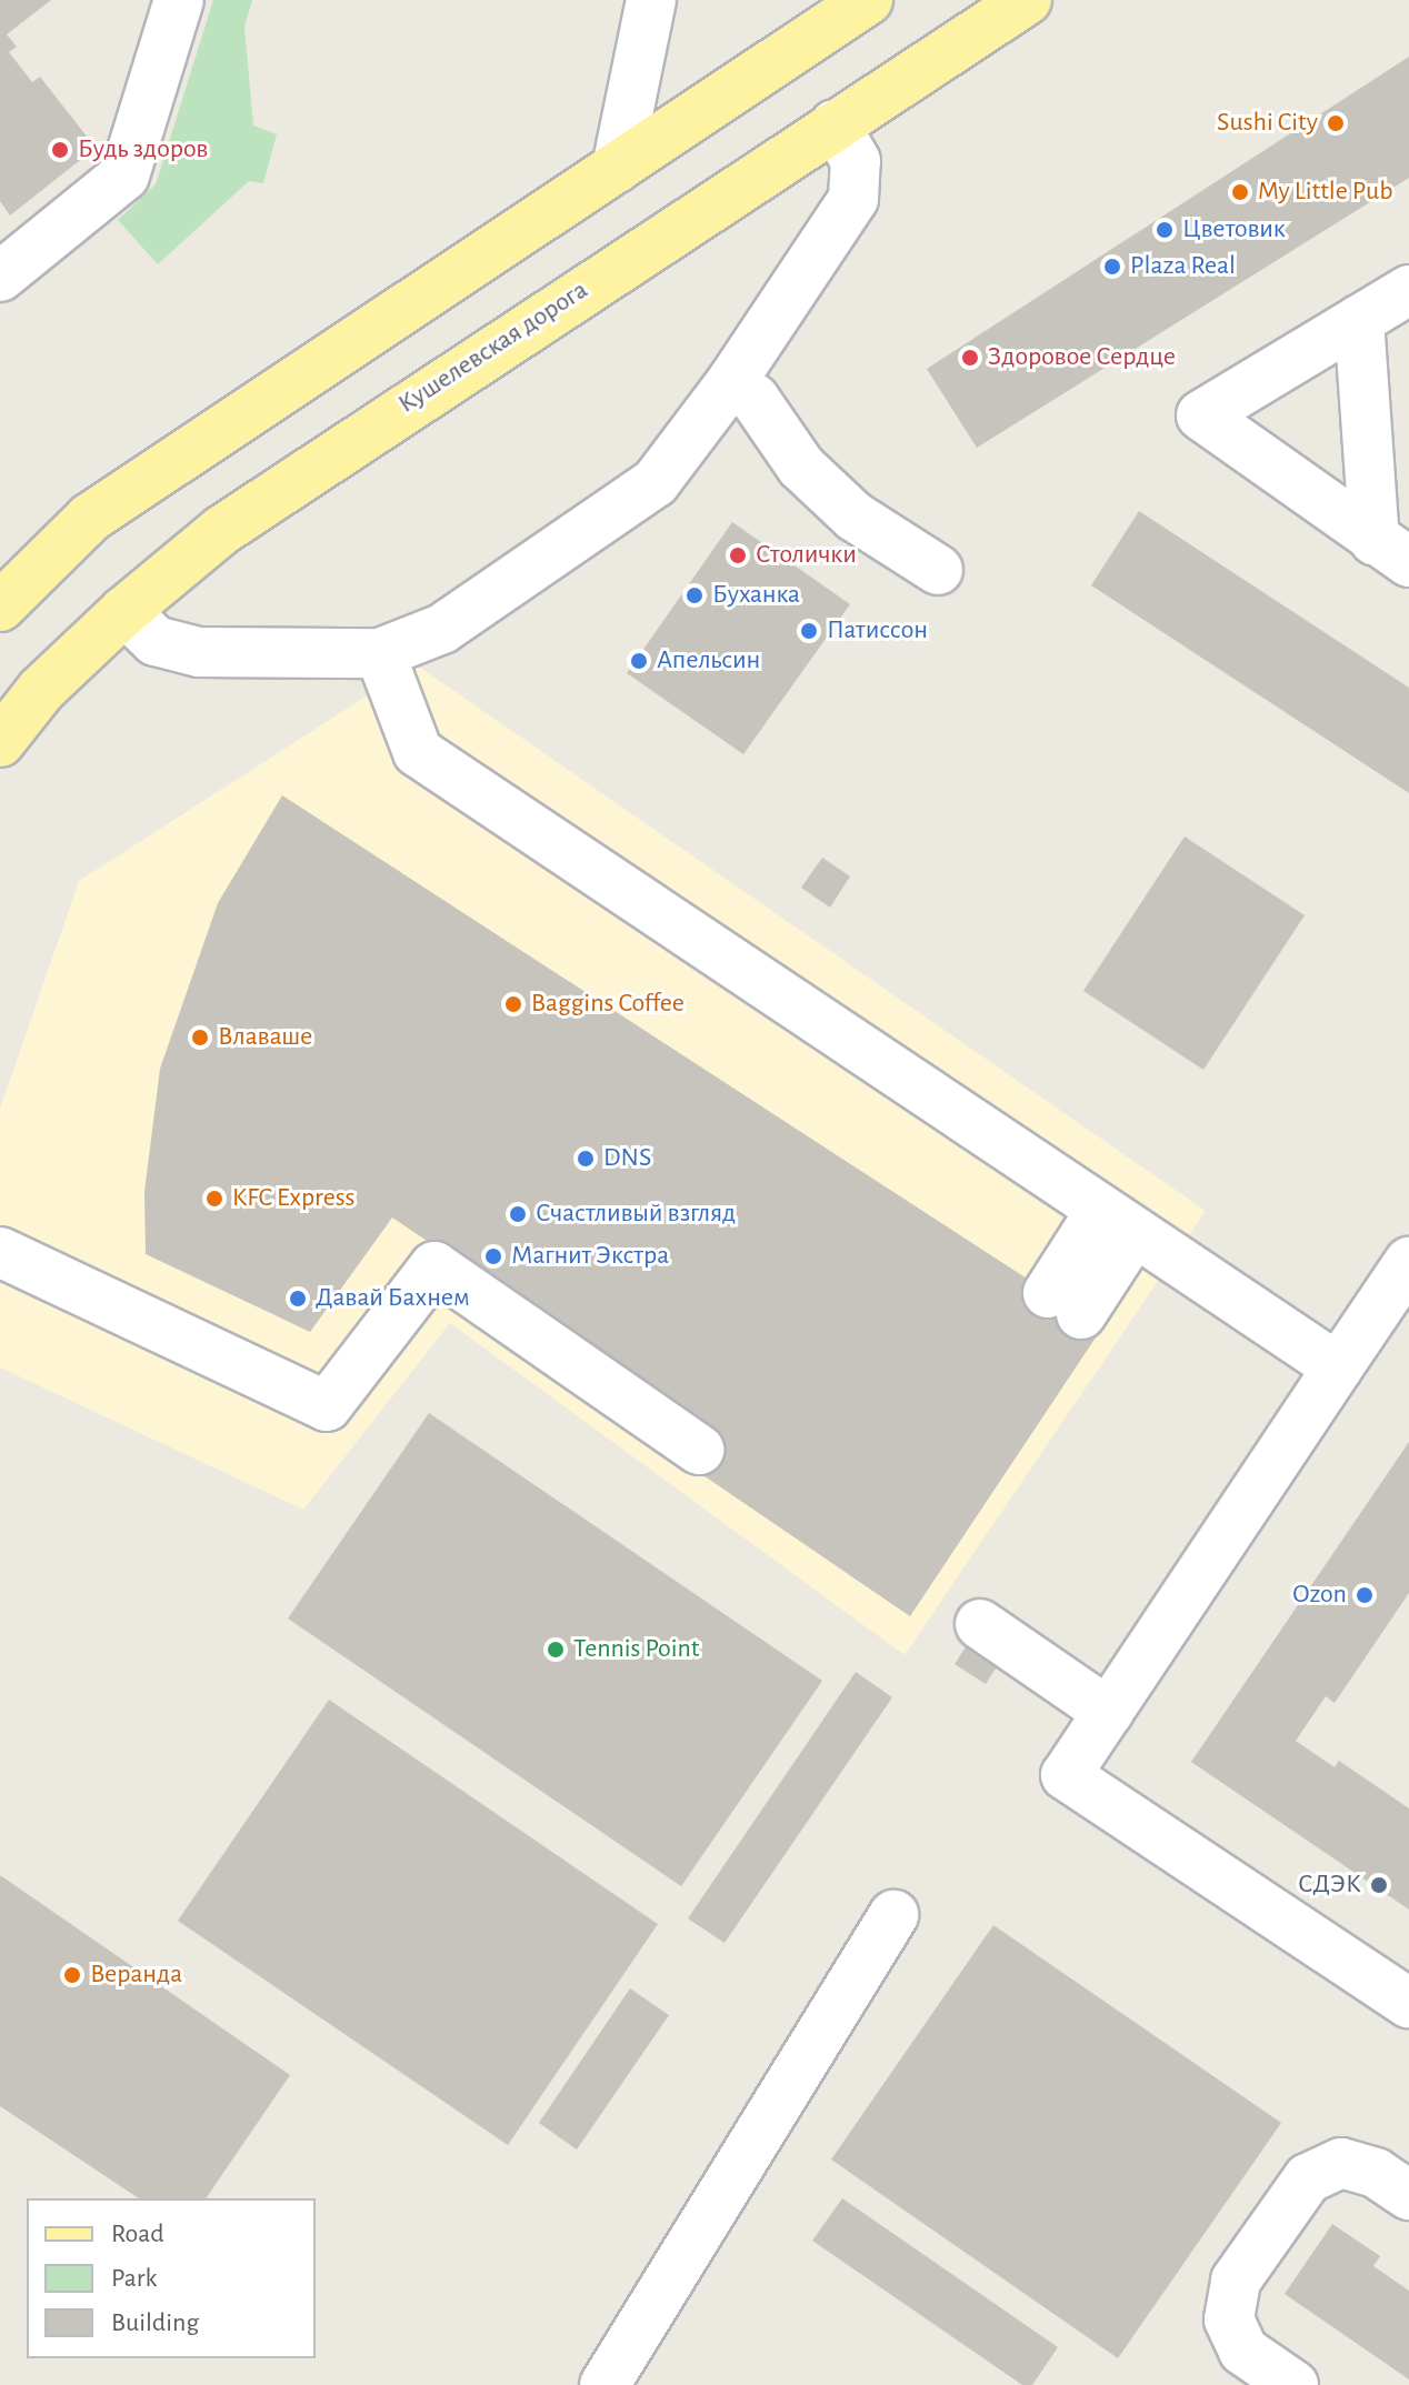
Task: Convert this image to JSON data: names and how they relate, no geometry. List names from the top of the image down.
{
  "streets": {
    "main road": ["Кушелевская дорога"]
  },
  "places": [
    "Sushi City",
    "Будь здоров",
    "My Little Pub",
    "Цветовик",
    "Plaza Real",
    "Здоровое Сердце",
    "Столички",
    "Буханка",
    "Патиссон",
    "Апельсин",
    "Baggins Coffee",
    "Влаваше",
    "DNS",
    "KFC Express",
    "Счастливый взгляд",
    "Магнит Экстра",
    "Давай Бахнем",
    "Ozon",
    "Tennis Point",
    "СДЭК",
    "Веранда"
  ],
  "legend": ["Road", "Park", "Building"]
}
